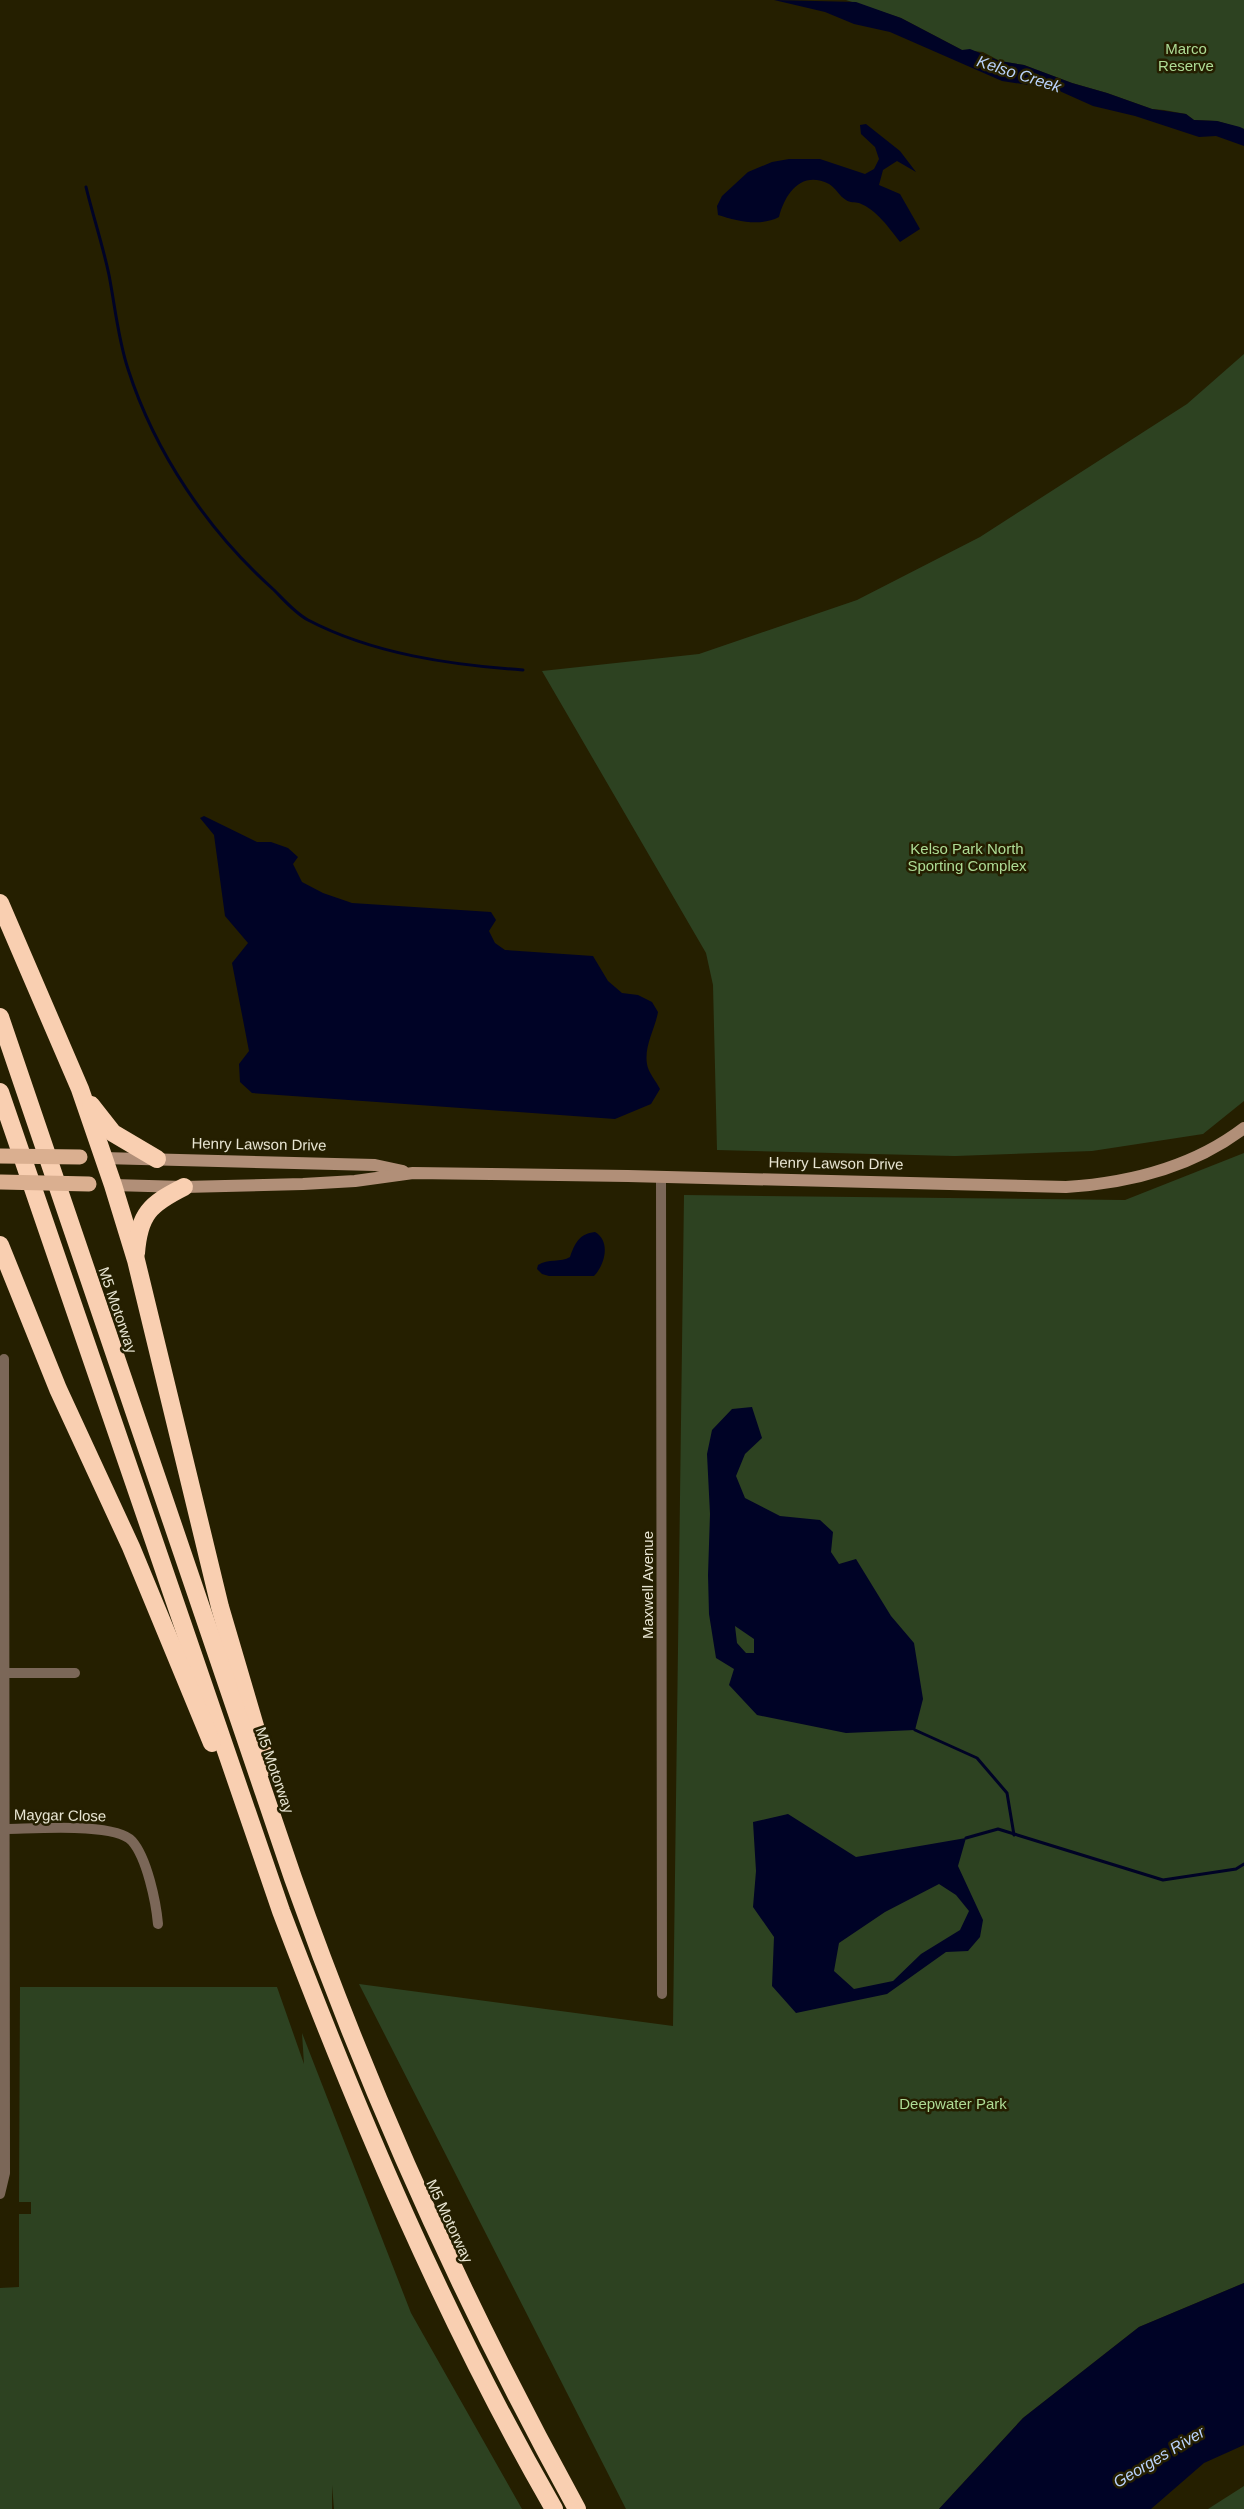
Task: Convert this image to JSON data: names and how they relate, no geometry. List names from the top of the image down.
{
  "streets": {
    "highway": ["M5 Motorway"],
    "main road": ["Henry Lawson Drive"],
    "street": ["Maxwell Avenue", "Maygar Close"]
  },
  "crossings": [
    ["Henry Lawson Drive", "Maxwell Avenue"]
  ],
  "water": ["Kelso Creek", "Georges River"],
  "parks": ["Marco Reserve", "Kelso Park North Sporting Complex", "Deepwater Park"]
}
